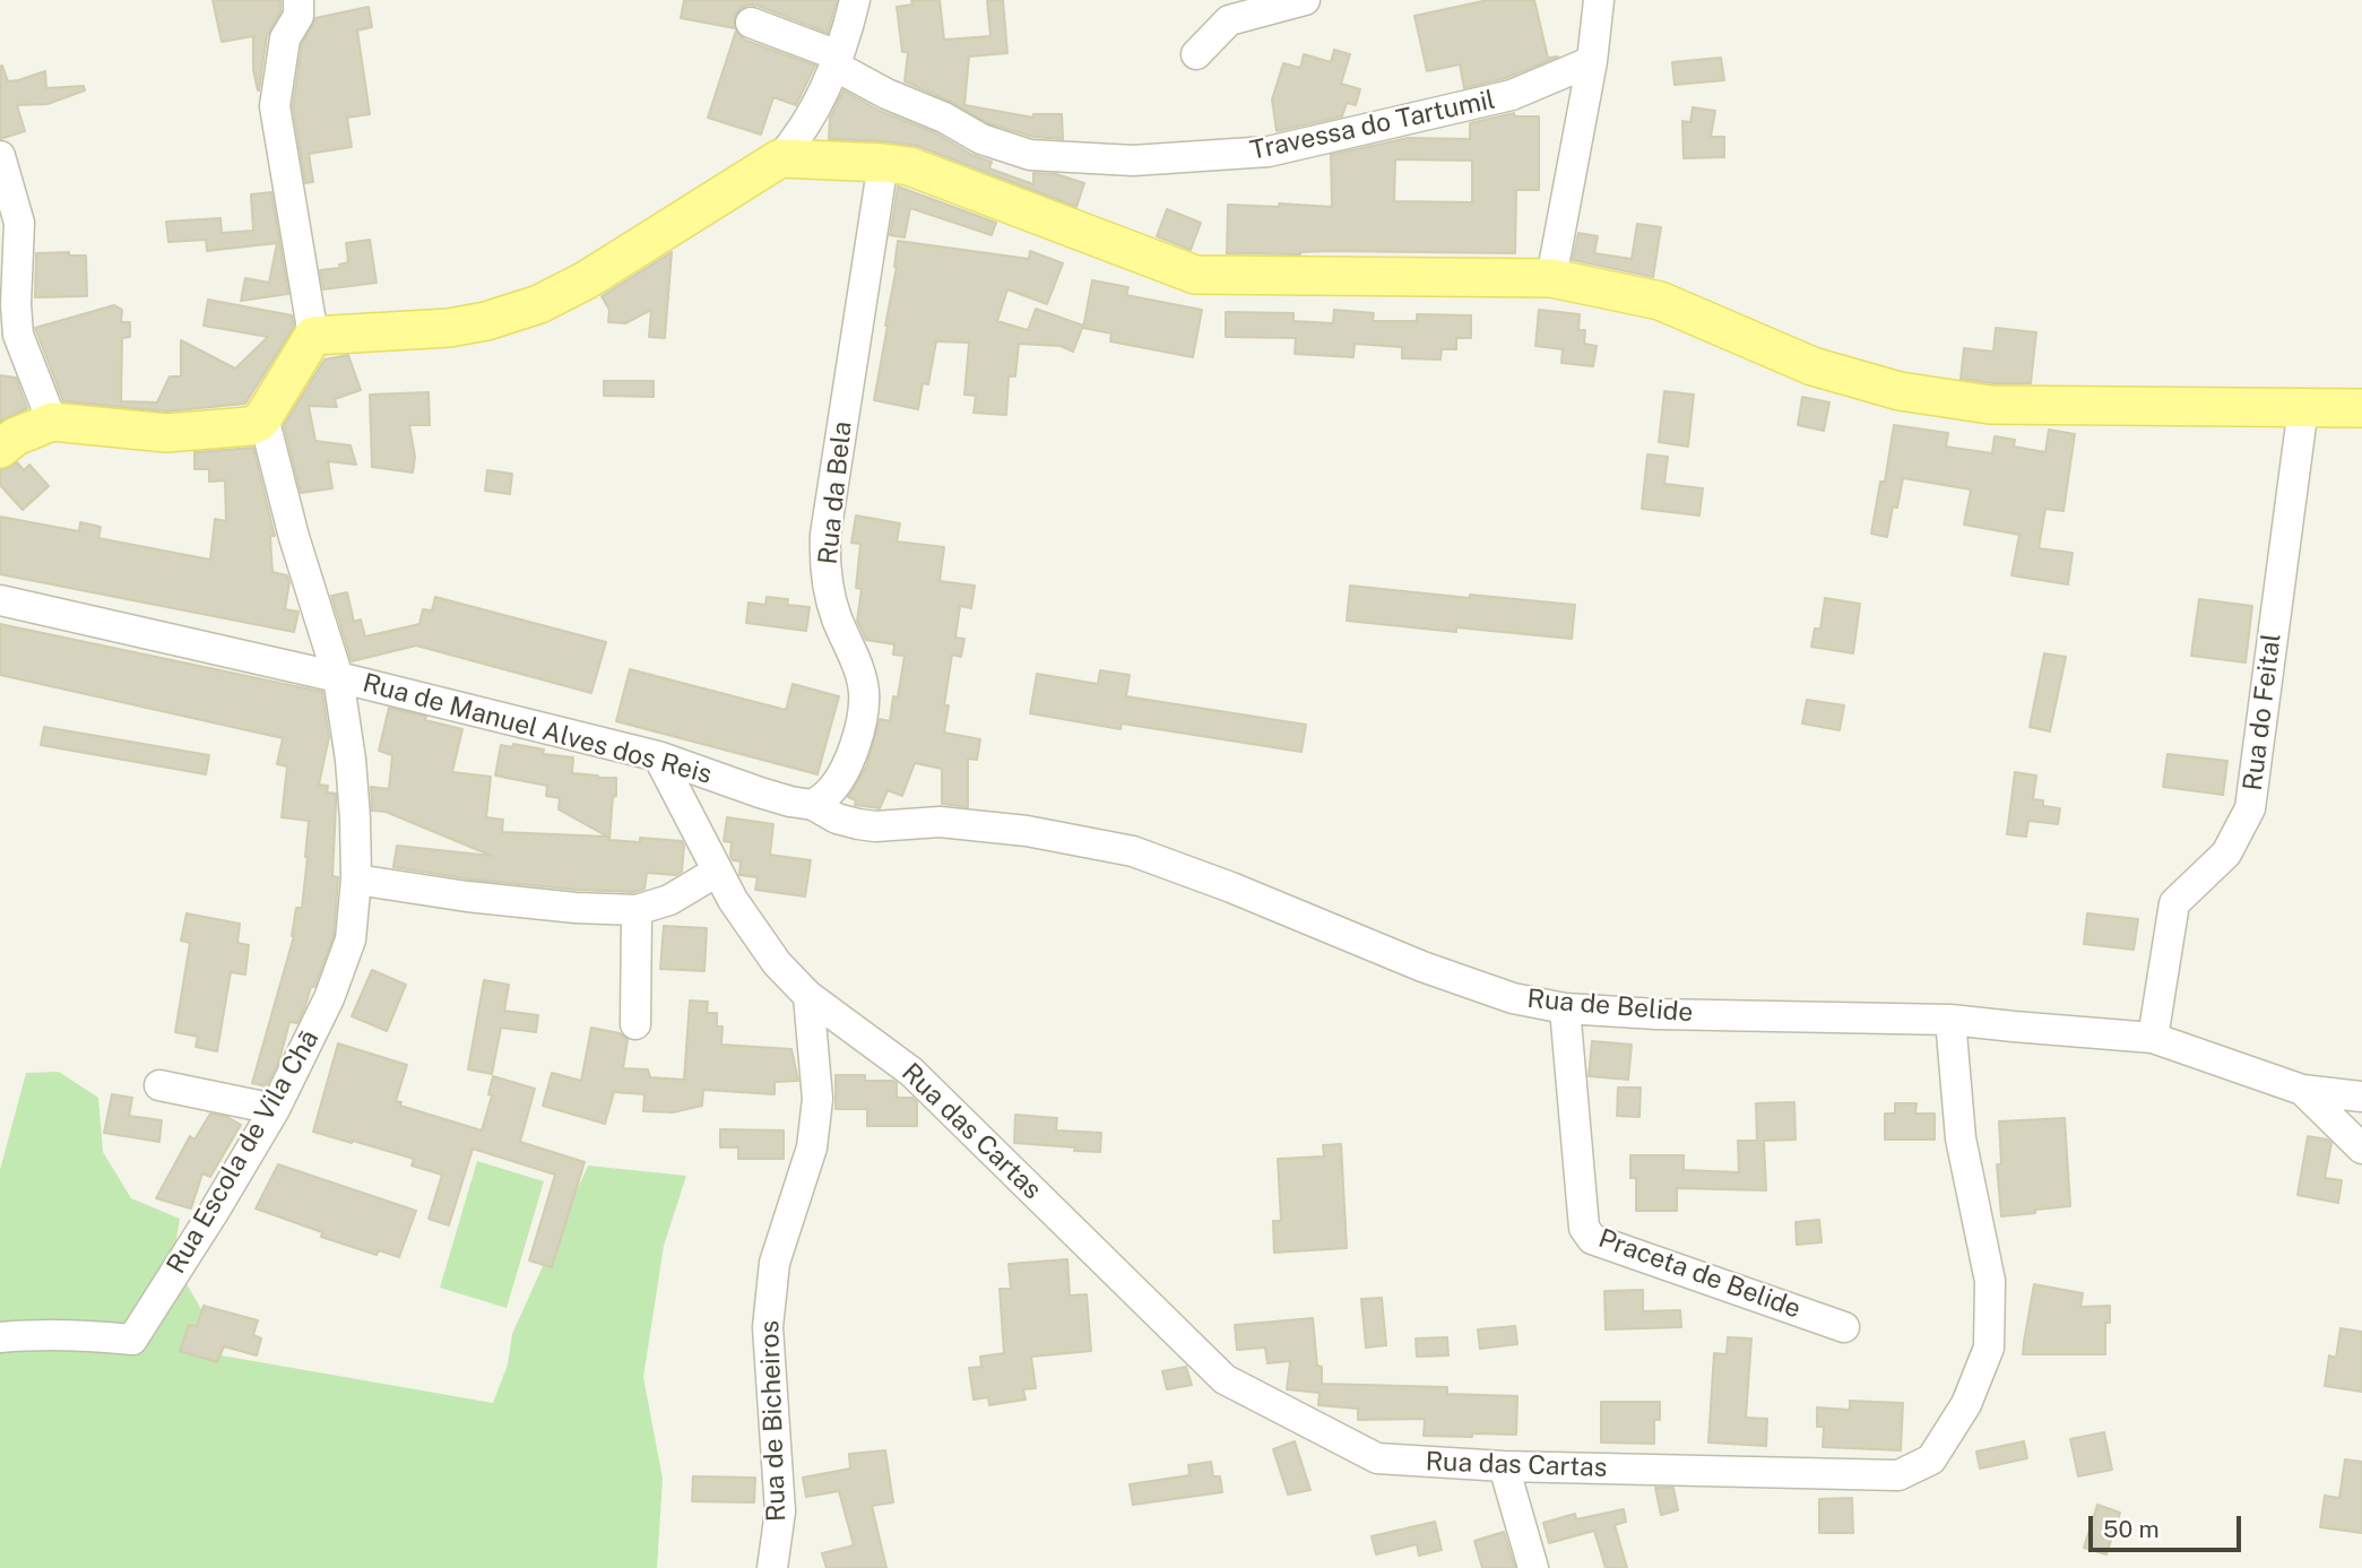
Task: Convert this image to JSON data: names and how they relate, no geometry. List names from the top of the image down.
{
  "streets": {
    "street": [
      "Travessa do Tartumil",
      "Rua da Bela",
      "Rua do Feital",
      "Rua de Manuel Alves dos Reis",
      "Rua de Belide",
      "Rua das Cartas",
      "Rua Escola de Vila Chã",
      "Praceta de Belide",
      "Rua de Bicheiros"
    ]
  },
  "crossings": [
    ["Rua da Bela", "Rua de Manuel Alves dos Reis"],
    ["Rua da Bela", "Rua de Belide"],
    ["Rua do Feital", "Rua de Belide"],
    ["Rua de Manuel Alves dos Reis", "Rua de Belide"],
    ["Rua de Manuel Alves dos Reis", "Rua Escola de Vila Chã"],
    ["Rua de Belide", "Rua das Cartas"],
    ["Rua de Belide", "Praceta de Belide"],
    ["Rua das Cartas", "Rua de Bicheiros"]
  ],
  "scale_bar": "50 m"
}
